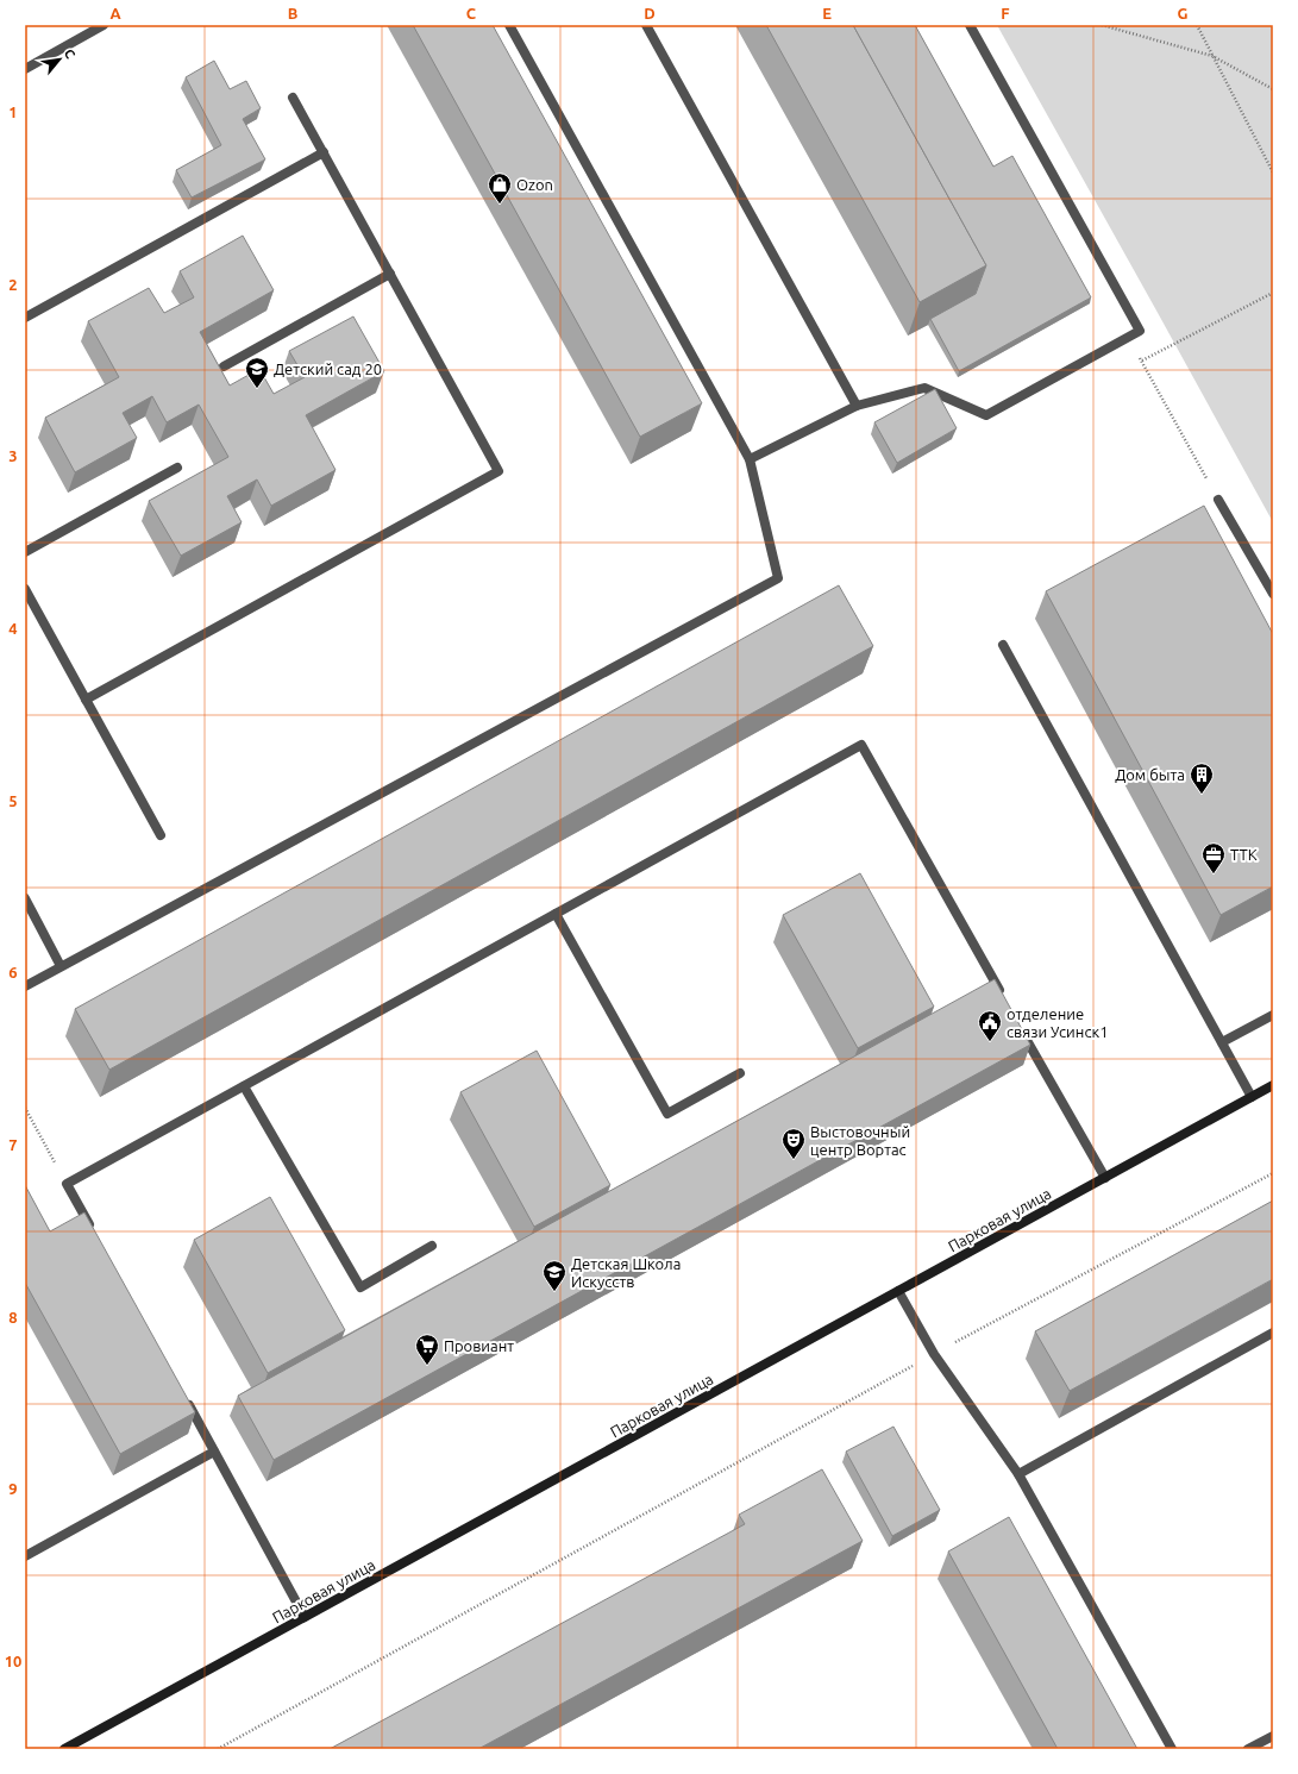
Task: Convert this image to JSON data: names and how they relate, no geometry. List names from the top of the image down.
{
  "streets": {
    "main road": ["Парковая улица"]
  },
  "places": {
    "shop": ["Ozon"],
    "school or university": ["Детский сад 20", "Детская Школа Искусств"],
    "building": ["Дом быта"],
    "office": ["ТТК"],
    "public building": ["отделение связи Усинск1"],
    "theatre": ["Выстовочный центр Вортас"],
    "supermarket": ["Провиант"]
  },
  "north": "top right",
  "grid": {
    "columns": [
      "A",
      "B",
      "C",
      "D",
      "E",
      "F",
      "G"
    ],
    "rows": [
      "1",
      "2",
      "3",
      "4",
      "5",
      "6",
      "7",
      "8",
      "9",
      "10"
    ]
  }
}
